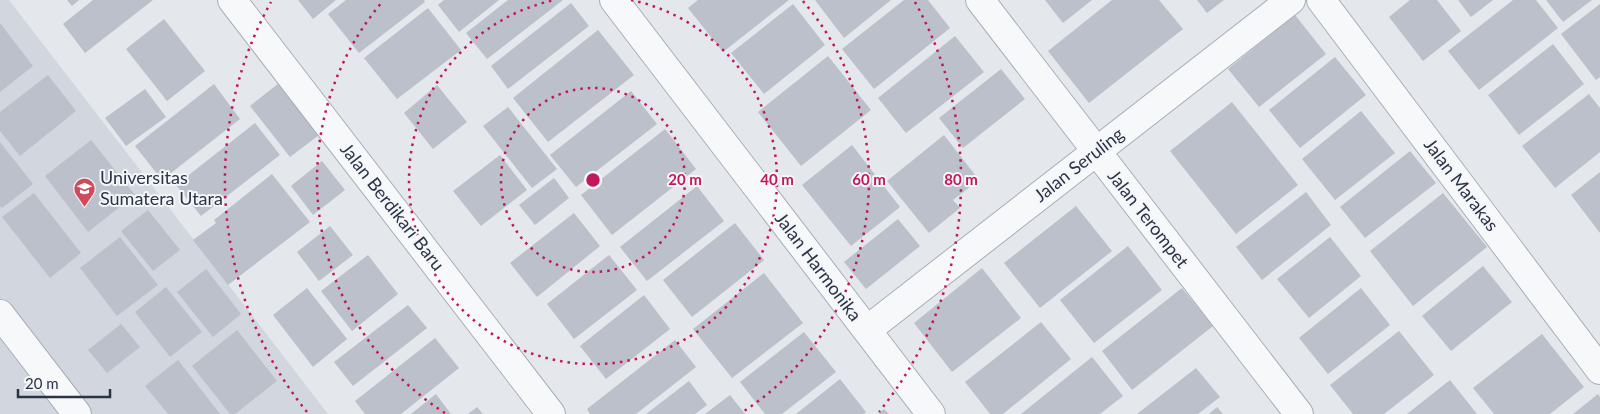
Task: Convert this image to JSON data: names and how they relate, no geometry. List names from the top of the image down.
{
  "streets": {
    "street": [
      "Jalan Seruling",
      "Jalan Marakas",
      "Jalan Berdikari Baru",
      "Jalan Terompet",
      "Jalan Harmonika"
    ]
  },
  "crossings": [
    ["Jalan Seruling", "Jalan Terompet"],
    ["Jalan Seruling", "Jalan Harmonika"]
  ],
  "places": {
    "school or university": ["Universitas Sumatera Utara"]
  },
  "scale_bar": "20 m",
  "rings": [
    "20 m",
    "40 m",
    "60 m",
    "80 m"
  ]
}
